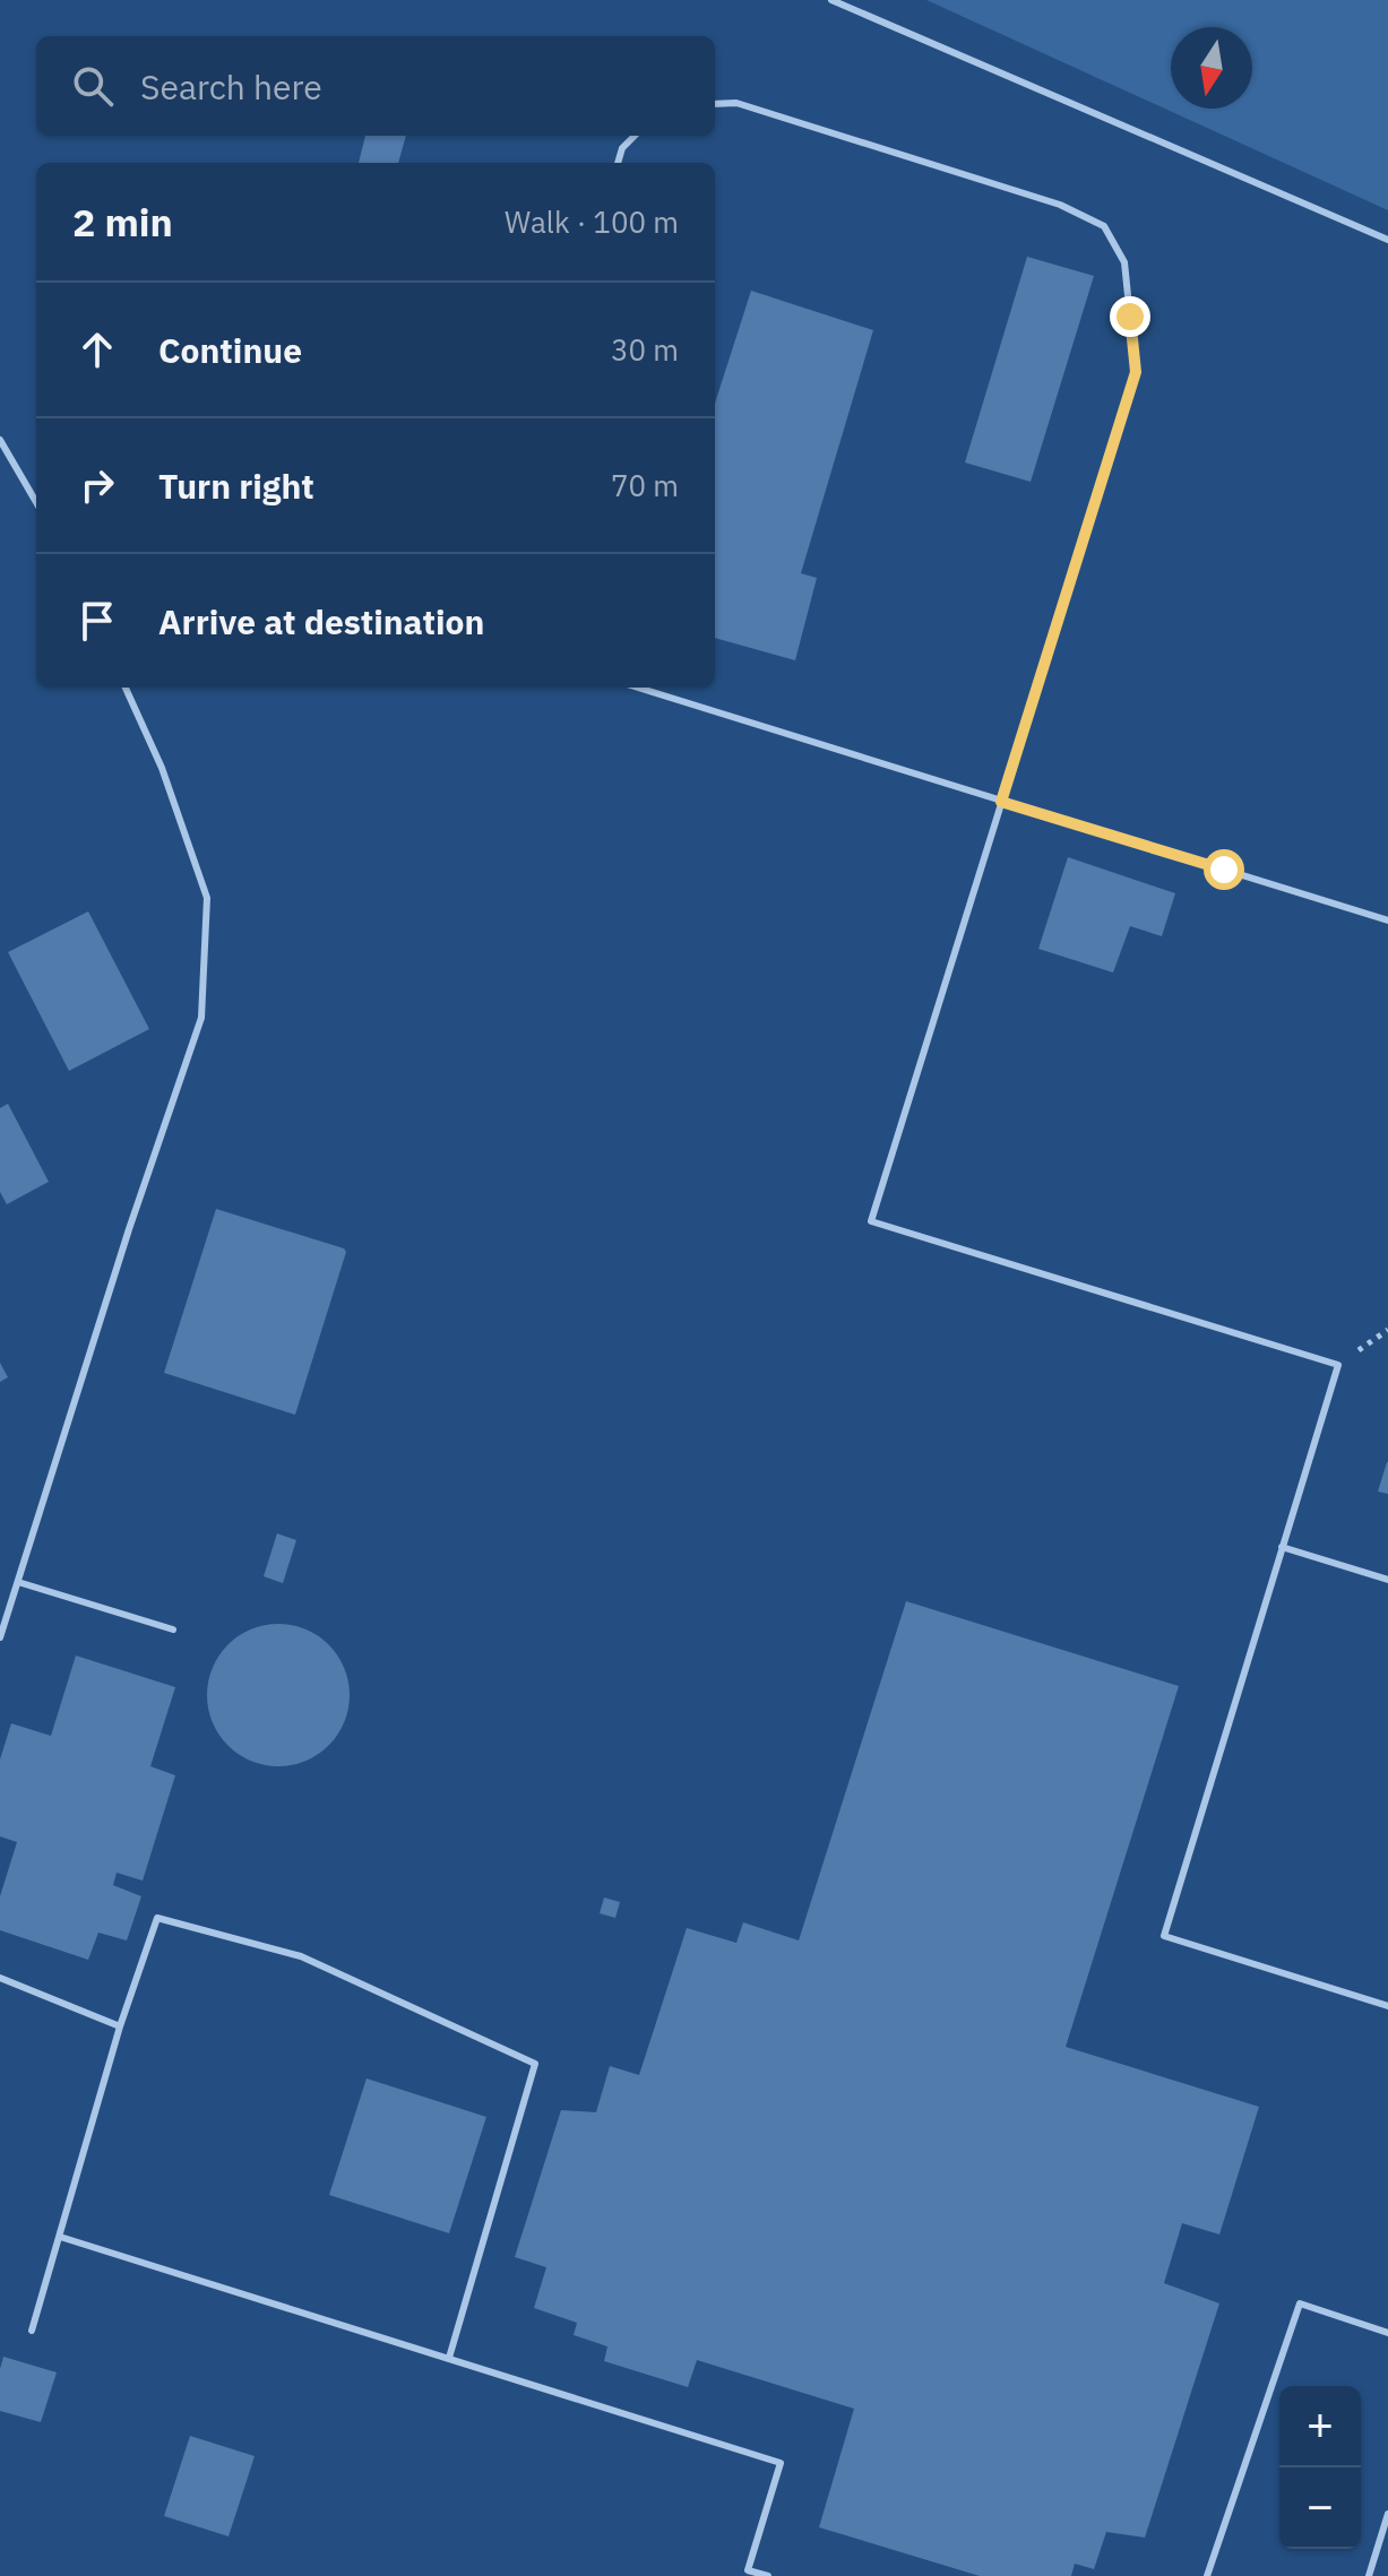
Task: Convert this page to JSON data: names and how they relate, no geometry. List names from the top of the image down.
{
  "north": "bottom",
  "page": {
    "search": "Search here",
    "heading": ["2 min", "Walk · 100 m"],
    "list": [
      ["Continue", "30 m"],
      ["Turn right", "70 m"],
      "Arrive at destination"
    ],
    "map_buttons": ["+", "−"]
  }
}
